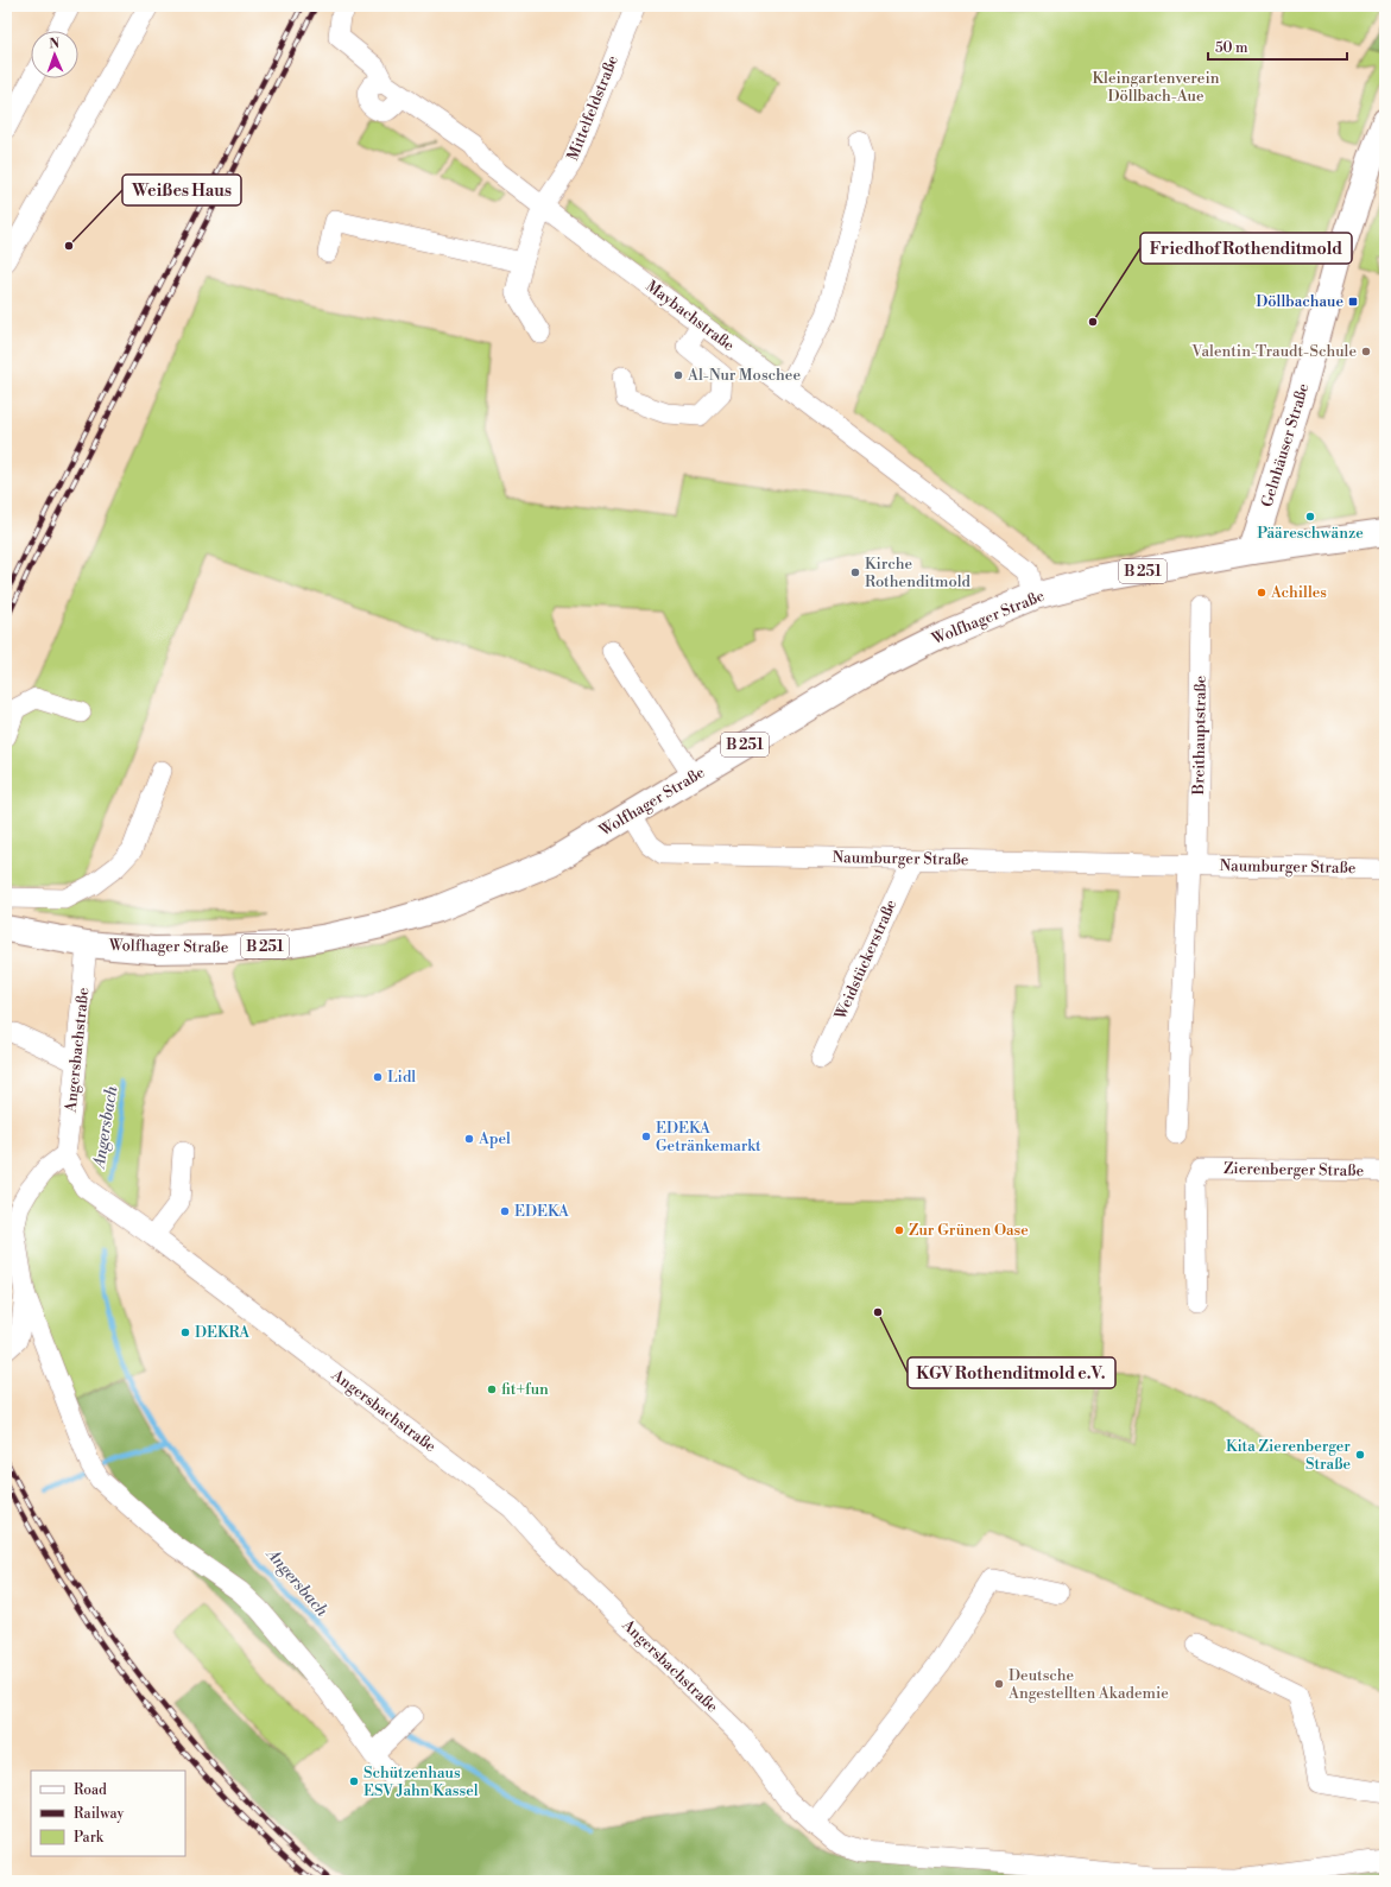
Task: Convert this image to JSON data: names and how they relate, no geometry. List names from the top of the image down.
{
  "streets": {
    "main road": ["Gelnhäuser Straße", "B 251", "Wolfhager Straße"],
    "street": [
      "Mittelfeldstraße",
      "Maybachstraße",
      "Breithauptstraße",
      "Naumburger Straße",
      "Weidstückerstraße",
      "Angersbachstraße",
      "Zierenberger Straße"
    ]
  },
  "crossings": [
    ["Mittelfeldstraße", "Maybachstraße"],
    ["Maybachstraße", "Wolfhager Straße"],
    ["Gelnhäuser Straße", "Wolfhager Straße"],
    ["Wolfhager Straße", "Naumburger Straße"],
    ["Wolfhager Straße", "Angersbachstraße"],
    ["Breithauptstraße", "Naumburger Straße"],
    ["Naumburger Straße", "Weidstückerstraße"]
  ],
  "water": ["Angersbach"],
  "parks": ["Kleingartenverein Döllbach-Aue"],
  "places": {
    "other": [
      "Weißes Haus",
      "Friedhof Rothenditmold",
      "Valentin-Traudt-Schule",
      "Al-Nur Moschee",
      "Pääreschwänze",
      "Kirche Rothenditmold",
      "Achilles",
      "Lidl",
      "EDEKA Getränkemarkt",
      "Apel",
      "EDEKA",
      "Zur Grünen Oase",
      "KGV Rothenditmold e.V.",
      "DEKRA",
      "fit+fun",
      "Kita Zierenberger Straße",
      "Deutsche Angestellten Akademie",
      "Schützenhaus ESV Jahn Kassel"
    ],
    "transit": ["Döllbachaue"]
  },
  "legend": ["Road", "Railway", "Park"],
  "scale_bar": "50 m",
  "north": "top"
}
